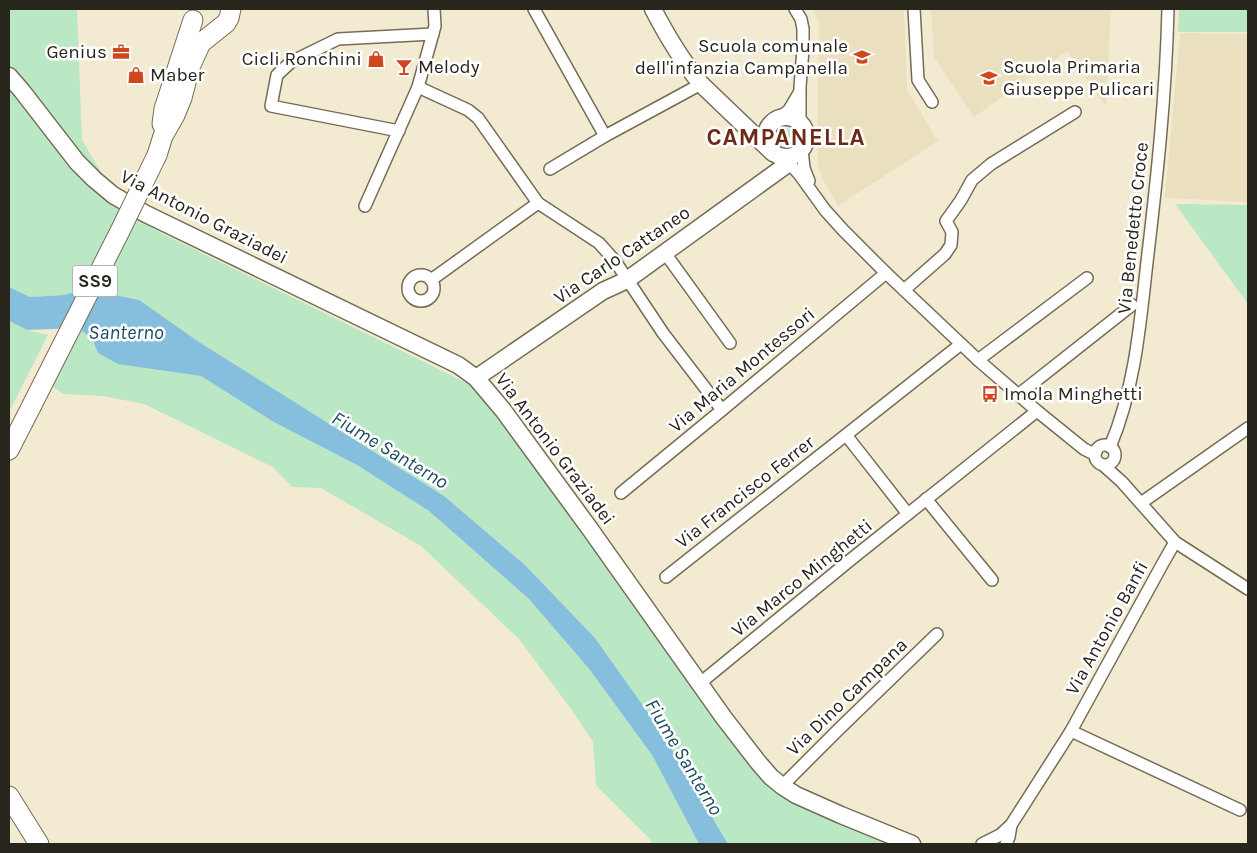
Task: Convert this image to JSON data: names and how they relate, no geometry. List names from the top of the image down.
{
  "streets": {
    "main road": ["SS9"],
    "street": [
      "Via Antonio Graziadei",
      "Via Benedetto Croce",
      "Via Carlo Cattaneo",
      "Via Maria Montessori",
      "Via Francisco Ferrer",
      "Via Marco Minghetti",
      "Via Antonio Banfi",
      "Via Dino Campana"
    ]
  },
  "crossings": [
    ["Via Antonio Graziadei", "Via Carlo Cattaneo"],
    ["Via Antonio Graziadei", "Via Marco Minghetti"],
    ["Via Antonio Graziadei", "Via Dino Campana"]
  ],
  "districts": ["CAMPANELLA"],
  "water": ["Santerno", "Fiume Santerno"],
  "places": {
    "office": ["Genius"],
    "school or university": ["Scuola comunale dell'infanzia Campanella", "Scuola Primaria Giuseppe Pulicari"],
    "shop": ["Cicli Ronchini", "Maber"],
    "bar": ["Melody"],
    "bus stop": ["Imola Minghetti"]
  }
}
